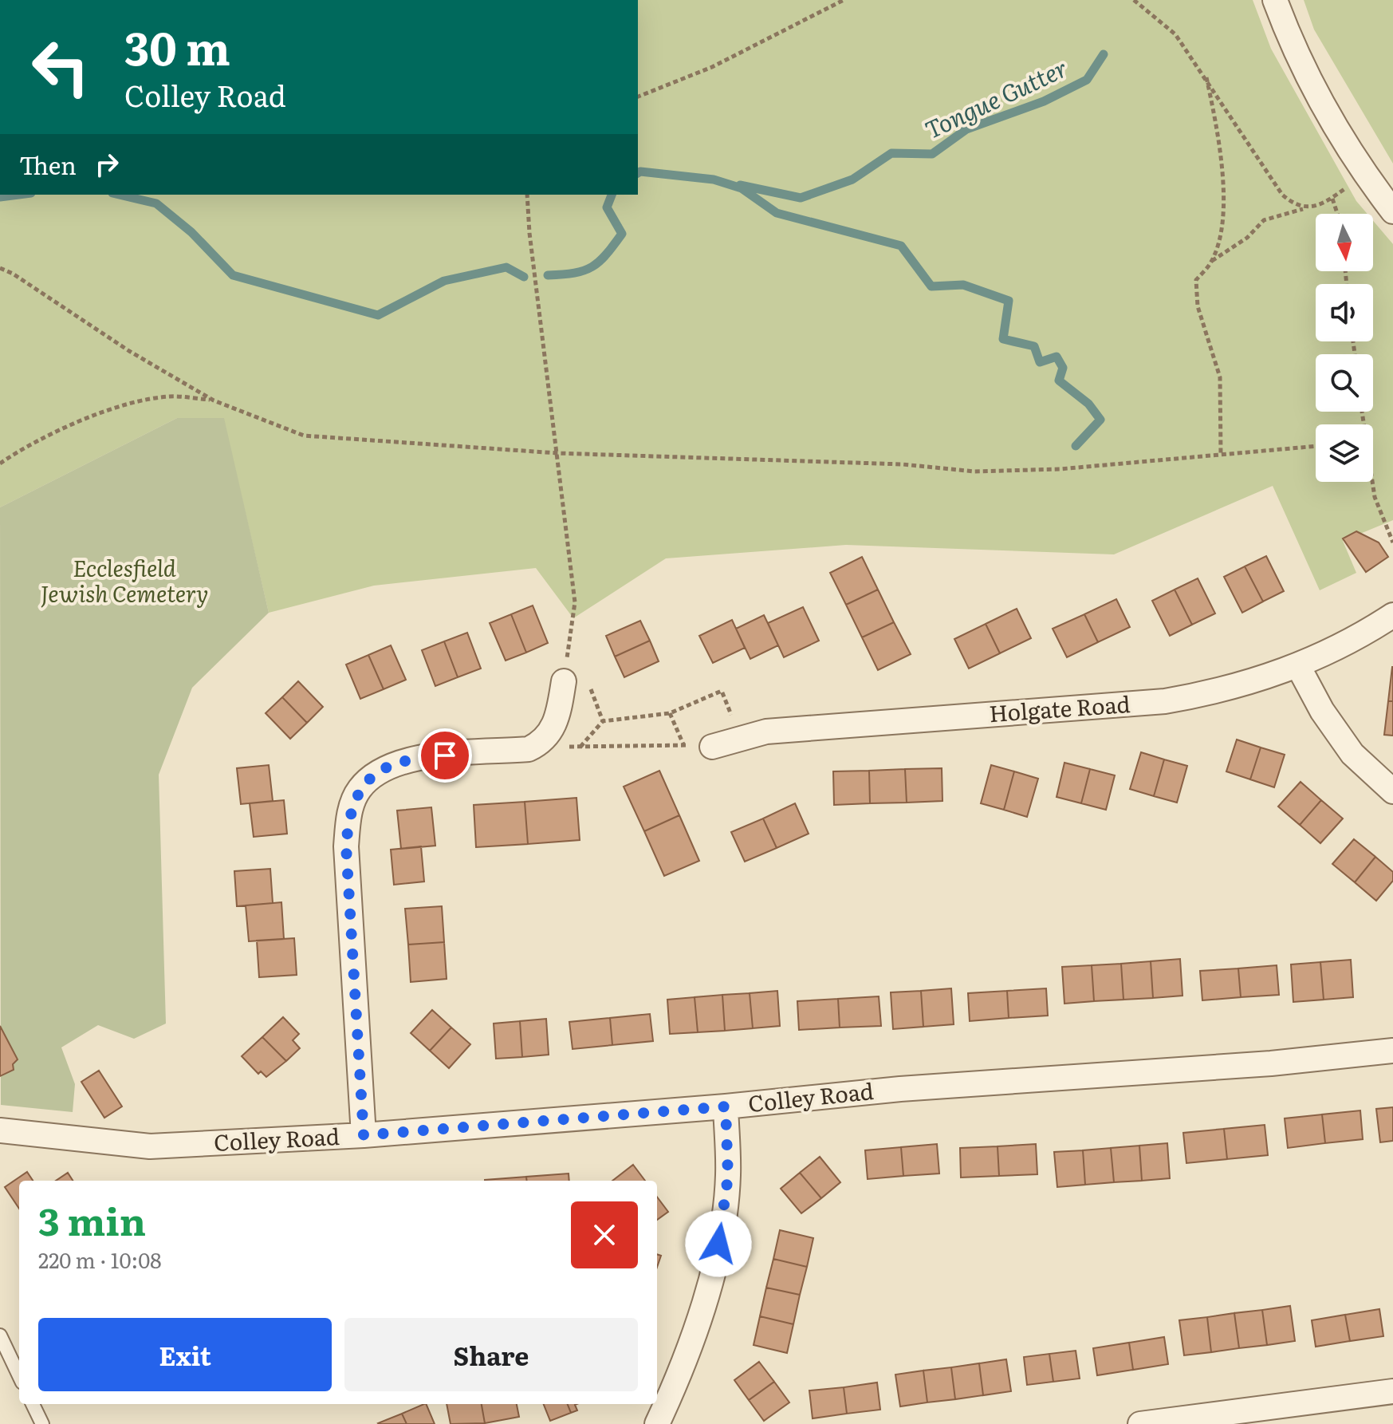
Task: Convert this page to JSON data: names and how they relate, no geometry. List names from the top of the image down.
{
  "streets": {
    "street": ["Holgate Road", "Colley Road"]
  },
  "water": ["Tongue Gutter"],
  "parks": ["Ecclesfield Jewish Cemetery"],
  "north": "bottom",
  "page": {
    "turn": ["30 m", "Colley Road"],
    "then": "Then",
    "heading": ["3 min", "220 m · 10:08"],
    "buttons": ["Exit", "Share"]
  }
}
